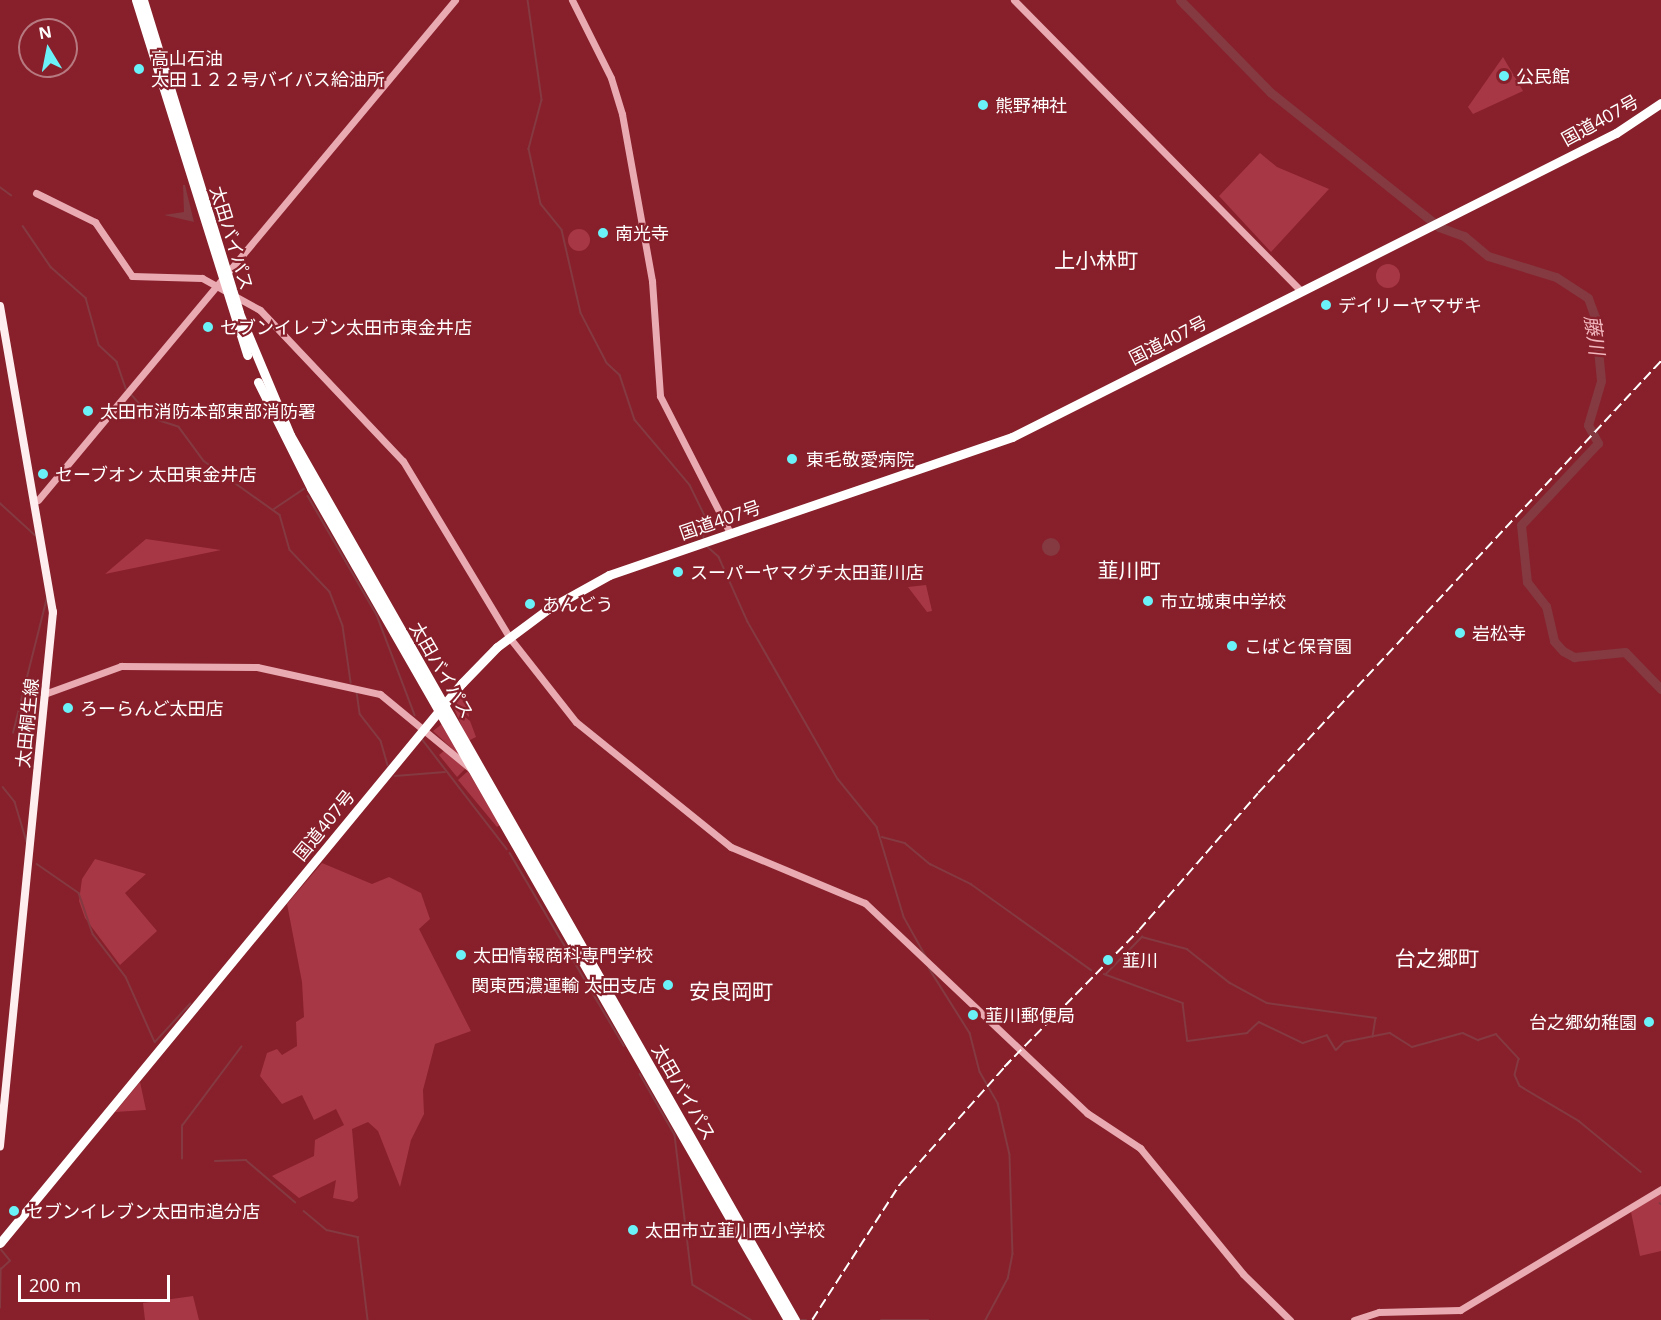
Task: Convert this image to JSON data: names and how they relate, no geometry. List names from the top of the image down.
{
  "streets": {
    "highway": ["国道407号", "太田バイパス"],
    "main road": ["太田桐生線"]
  },
  "crossings": [
    ["国道407号", "太田バイパス"]
  ],
  "districts": [
    "上小林町",
    "韮川町",
    "台之郷町",
    "安良岡町"
  ],
  "water": ["藤川"],
  "places": [
    "高山石油 太田１２２号バイパス給油所",
    "公民館",
    "熊野神社",
    "南光寺",
    "デイリーヤマザキ",
    "セブンイレブン太田市東金井店",
    "太田市消防本部東部消防署",
    "東毛敬愛病院",
    "セーブオン 太田東金井店",
    "スーパーヤマグチ太田韮川店",
    "市立城東中学校",
    "あんどう",
    "岩松寺",
    "こばと保育園",
    "ろーらんど太田店",
    "太田情報商科専門学校",
    "韮川",
    "関東西濃運輸 太田支店",
    "韮川郵便局",
    "台之郷幼稚園",
    "セブンイレブン太田市追分店",
    "太田市立韮川西小学校"
  ],
  "scale_bar": "200 m",
  "north": "top"
}
